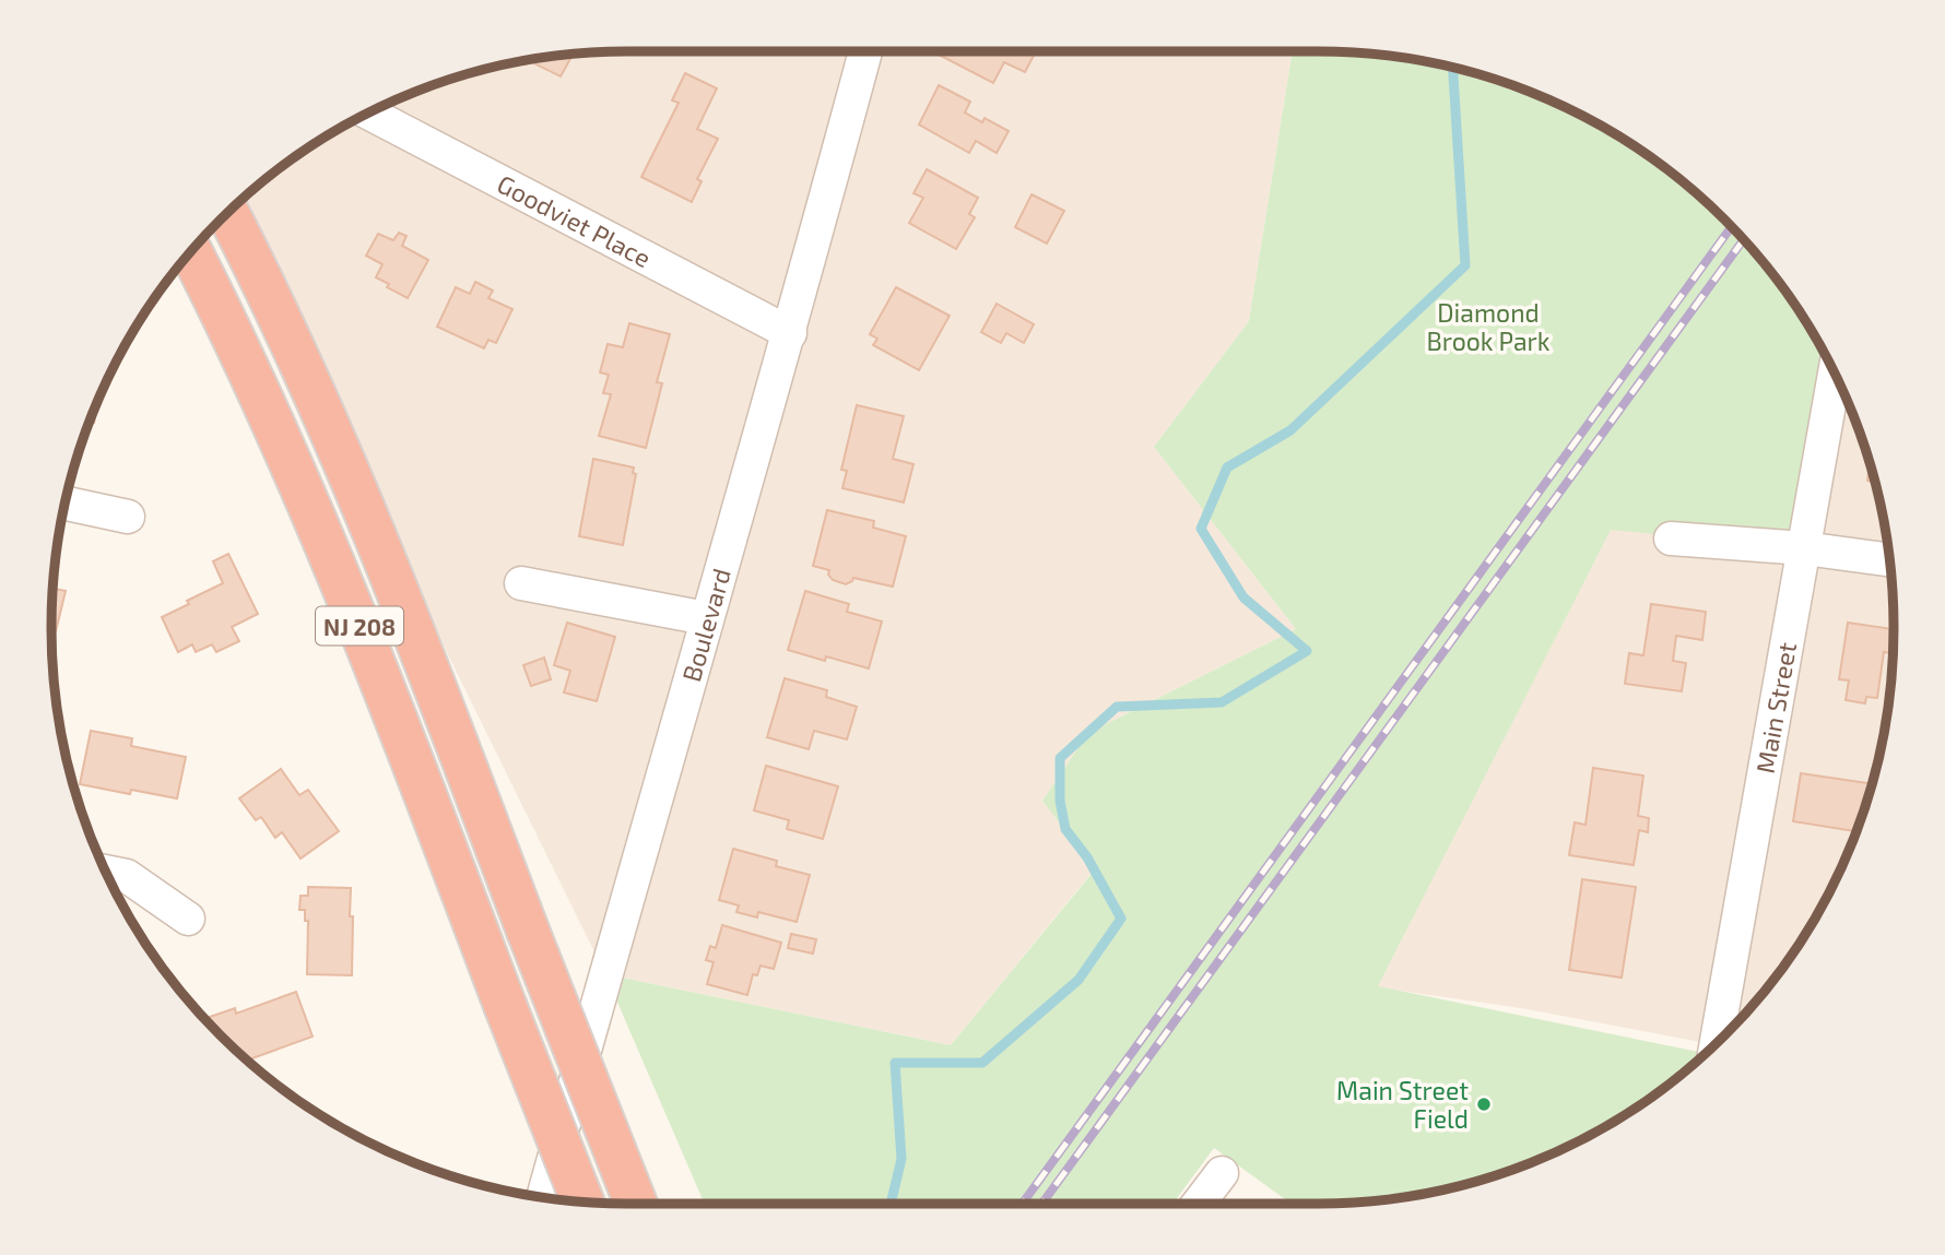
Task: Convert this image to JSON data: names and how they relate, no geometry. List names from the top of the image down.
{
  "streets": {
    "highway": ["NJ 208"],
    "street": ["Goodviet Place", "Boulevard", "Main Street"]
  },
  "crossings": [
    ["Goodviet Place", "Boulevard"]
  ],
  "parks": ["Diamond Brook Park"],
  "places": ["Main Street Field"]
}
